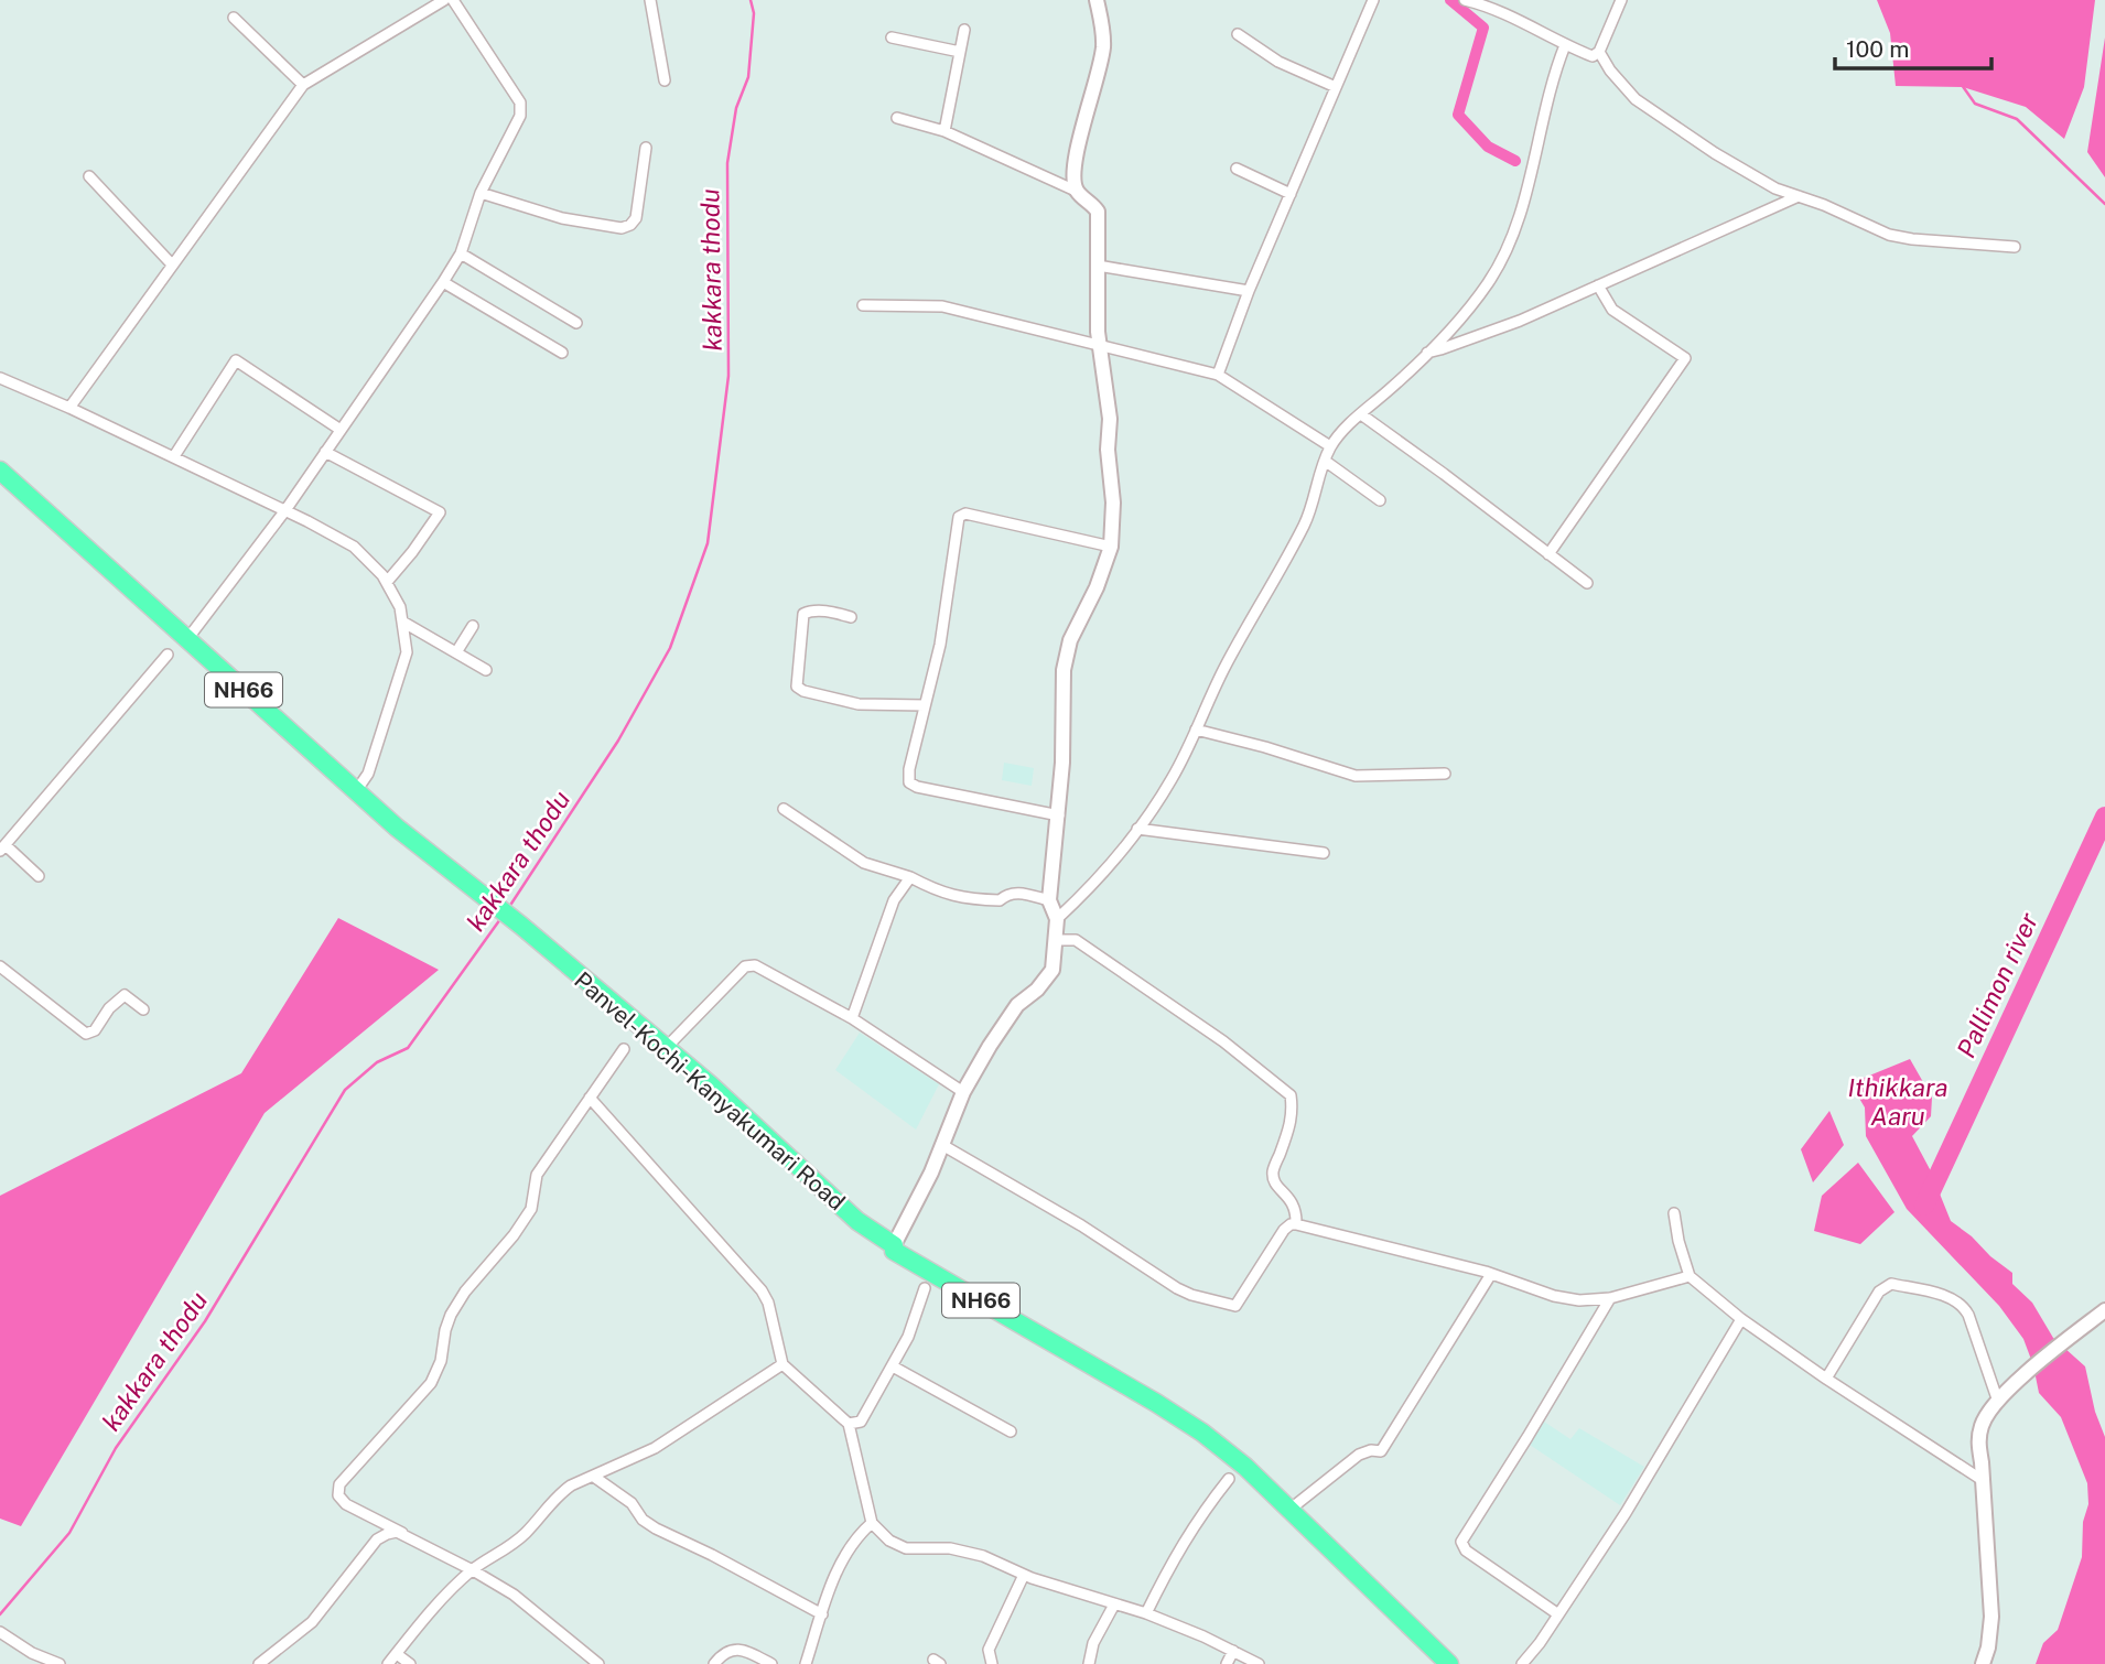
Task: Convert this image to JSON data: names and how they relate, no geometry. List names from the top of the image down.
{
  "streets": {
    "highway": ["NH66", "Panvel-Kochi-Kanyakumari Road"]
  },
  "water": ["kakkara thodu", "Pallimon river", "Ithikkara Aaru"],
  "scale_bar": "100 m"
}
